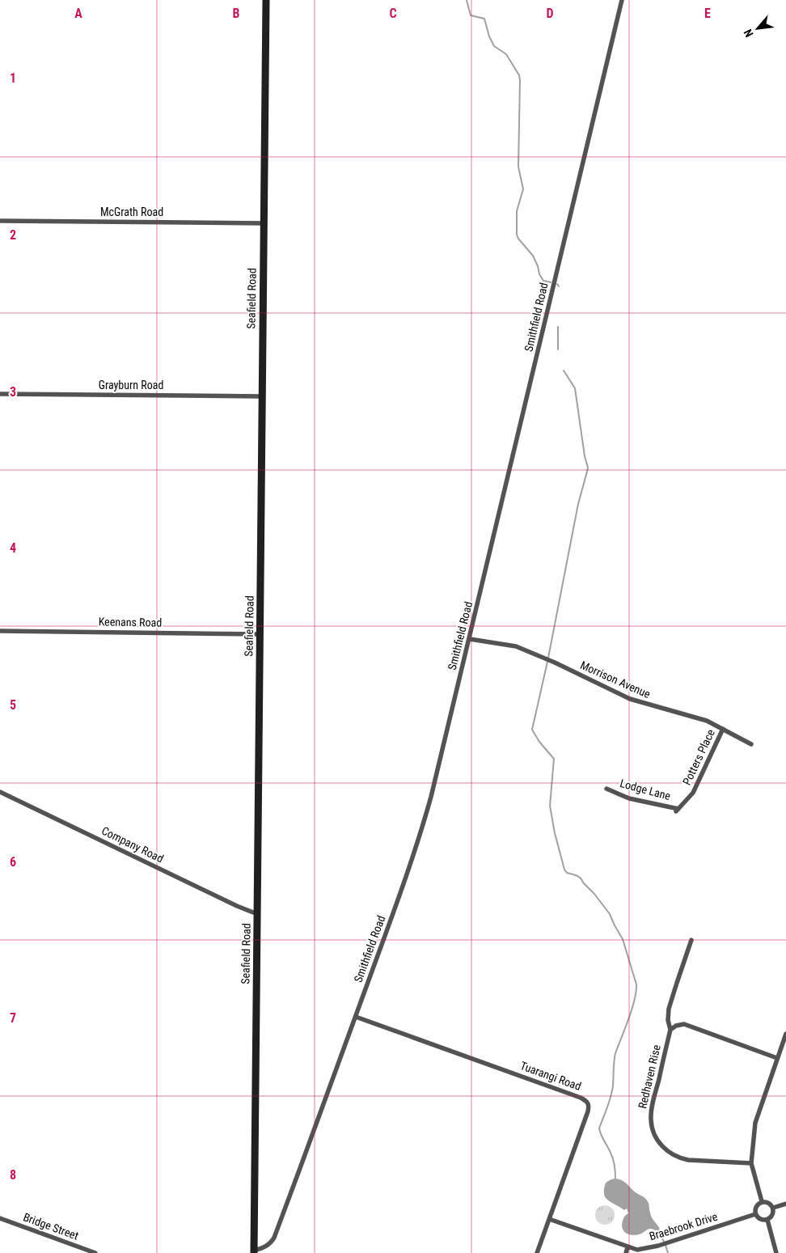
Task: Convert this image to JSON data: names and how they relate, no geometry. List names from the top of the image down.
{
  "streets": {
    "street": [
      "McGrath Road",
      "Seafield Road",
      "Smithfield Road",
      "Grayburn Road",
      "Keenans Road",
      "Morrison Avenue",
      "Potters Place",
      "Lodge Lane",
      "Company Road",
      "Tuarangi Road",
      "Redhaven Rise",
      "Bridge Street",
      "Braebrook Drive"
    ]
  },
  "crossings": [
    ["McGrath Road", "Seafield Road"],
    ["Seafield Road", "Smithfield Road"],
    ["Seafield Road", "Grayburn Road"],
    ["Seafield Road", "Keenans Road"],
    ["Seafield Road", "Company Road"],
    ["Smithfield Road", "Morrison Avenue"],
    ["Smithfield Road", "Tuarangi Road"],
    ["Morrison Avenue", "Potters Place"],
    ["Potters Place", "Lodge Lane"],
    ["Tuarangi Road", "Braebrook Drive"]
  ],
  "north": "bottom left",
  "grid": {
    "columns": [
      "A",
      "B",
      "C",
      "D",
      "E"
    ],
    "rows": [
      "1",
      "2",
      "3",
      "4",
      "5",
      "6",
      "7",
      "8"
    ]
  }
}
